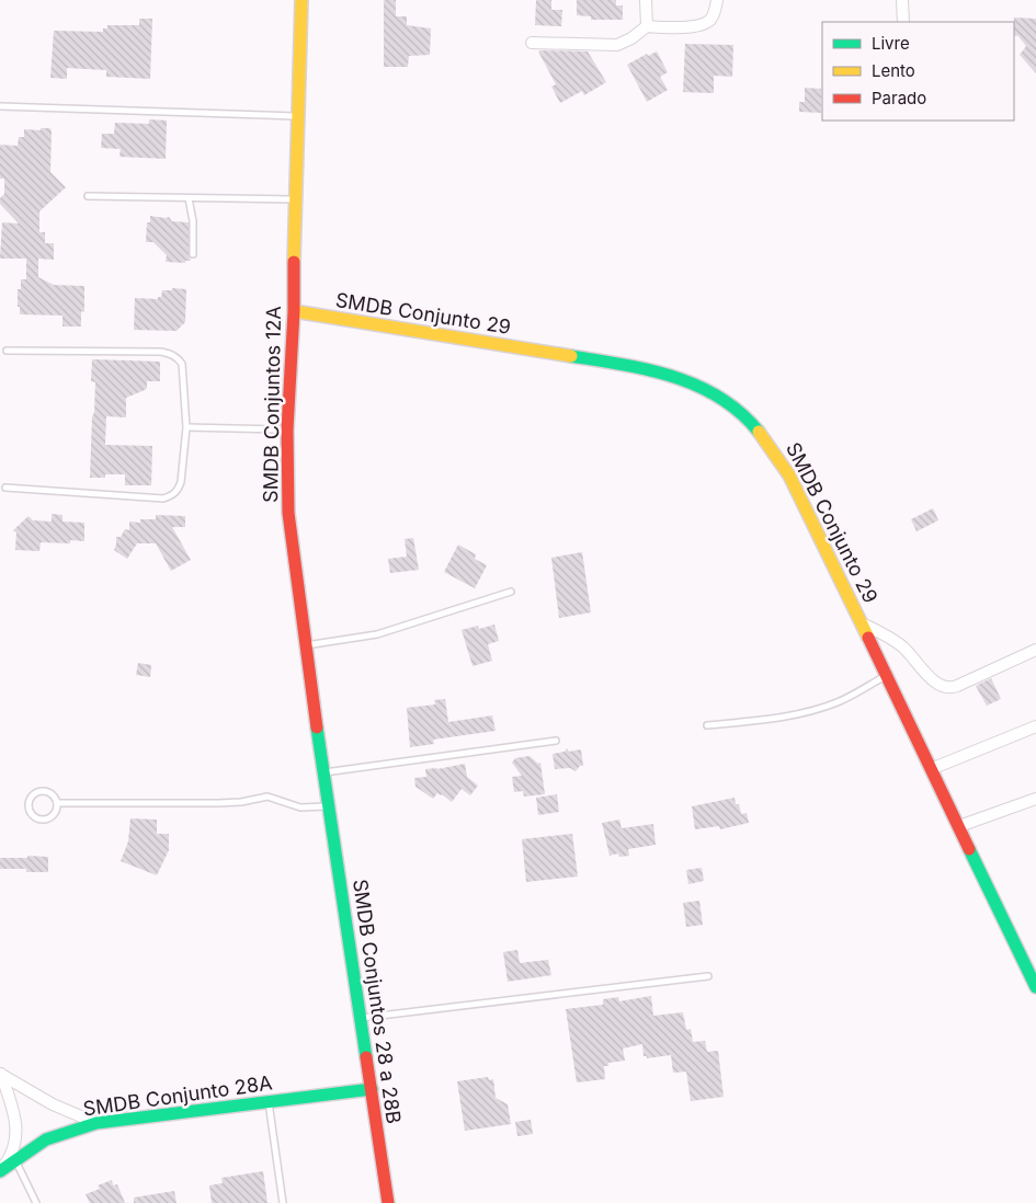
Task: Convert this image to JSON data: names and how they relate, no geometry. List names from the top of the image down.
{
  "streets": {
    "street": [
      "SMDB Conjunto 29",
      "SMDB Conjuntos 12A",
      "SMDB Conjuntos 28 a 28B",
      "SMDB Conjunto 28A"
    ]
  },
  "crossings": [
    ["SMDB Conjunto 29", "SMDB Conjuntos 12A"],
    ["SMDB Conjuntos 12A", "SMDB Conjuntos 28 a 28B"],
    ["SMDB Conjuntos 28 a 28B", "SMDB Conjunto 28A"]
  ],
  "legend": ["Livre", "Lento", "Parado"]
}
